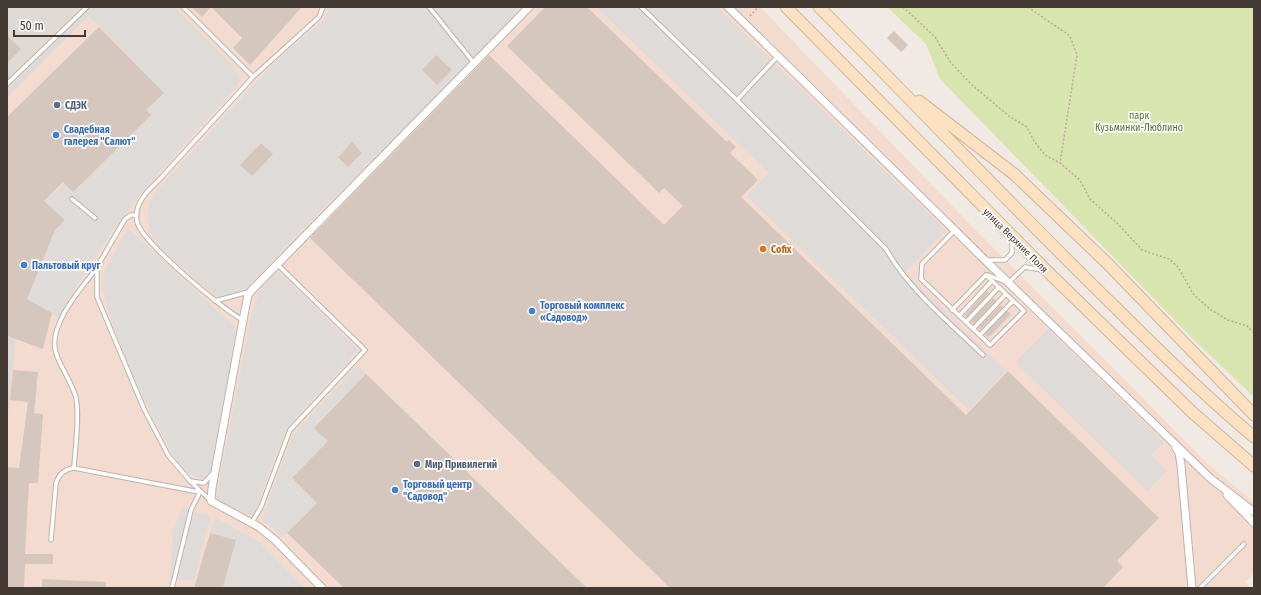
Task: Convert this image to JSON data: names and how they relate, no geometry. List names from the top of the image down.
{
  "streets": {
    "main road": ["улица Верхние Поля"]
  },
  "parks": ["парк Кузьминки-Люблино"],
  "places": [
    "СДЭК",
    "Свадебная галерея \"Салют\"",
    "Cofix",
    "Пальтовый круг",
    "Торговый комплекс «Садовод»",
    "Мир Привилегий",
    "Торговый центр \"Садовод\""
  ],
  "scale_bar": "50 m"
}
